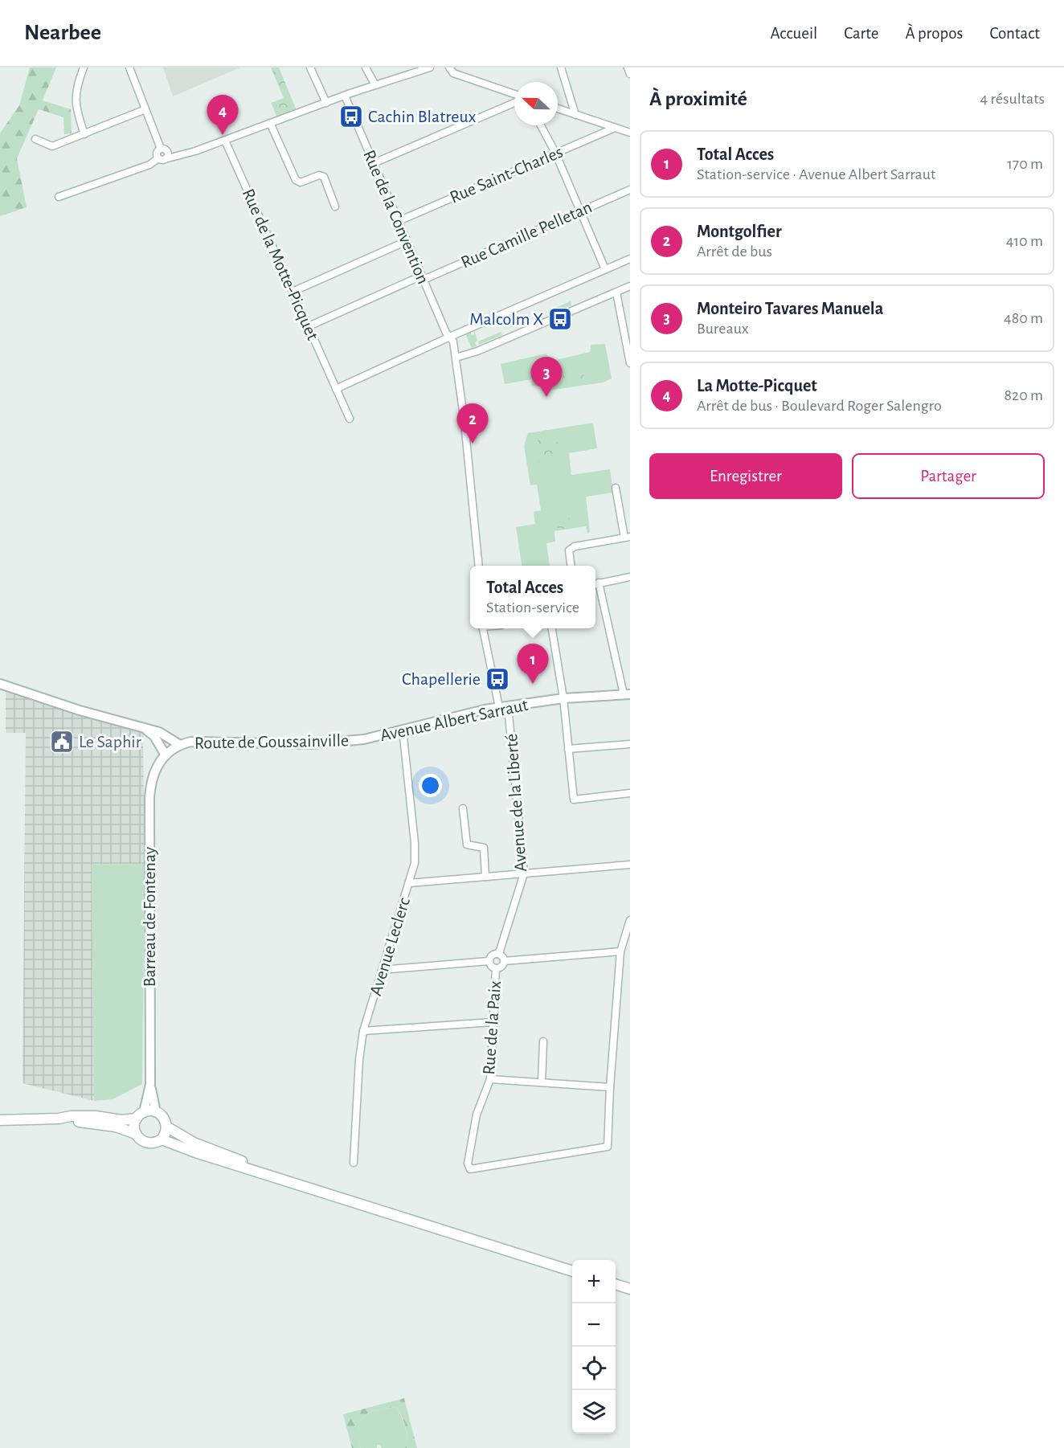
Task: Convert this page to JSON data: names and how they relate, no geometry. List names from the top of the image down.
{
  "streets": {
    "street": [
      "Rue Saint-Charles",
      "Rue de la Convention",
      "Rue Camille Pelletan",
      "Rue de la Motte-Picquet",
      "Avenue Albert Sarraut",
      "Route de Goussainville",
      "Avenue de la Liberté",
      "Barreau de Fontenay",
      "Avenue Leclerc",
      "Rue de la Paix"
    ]
  },
  "crossings": [
    ["Rue Saint-Charles", "Rue de la Convention"],
    ["Rue de la Convention", "Rue Camille Pelletan"],
    ["Rue Camille Pelletan", "Rue de la Motte-Picquet"],
    ["Avenue Albert Sarraut", "Route de Goussainville"],
    ["Avenue Albert Sarraut", "Avenue de la Liberté"],
    ["Avenue Albert Sarraut", "Avenue Leclerc"],
    ["Route de Goussainville", "Barreau de Fontenay"],
    ["Avenue de la Liberté", "Rue de la Paix"]
  ],
  "places": {
    "bus stop": ["Cachin Blatreux", "Malcolm X", "Chapellerie"],
    "public building": ["Le Saphir"]
  },
  "north": "left",
  "page": {
    "header": "Nearbee",
    "nav": [
      "Accueil",
      "Carte",
      "À propos",
      "Contact"
    ],
    "heading": ["À proximité", "4 résultats"],
    "pins": [
      "4",
      "3",
      "2",
      "1"
    ],
    "list": [
      {
        "mark": "1",
        "name": "Total Acces",
        "note": "Station-service · Avenue Albert Sarraut",
        "value": "170 m"
      },
      {
        "mark": "2",
        "name": "Montgolfier",
        "note": "Arrêt de bus",
        "value": "410 m"
      },
      {
        "mark": "3",
        "name": "Monteiro Tavares Manuela",
        "note": "Bureaux",
        "value": "480 m"
      },
      {
        "mark": "4",
        "name": "La Motte-Picquet",
        "note": "Arrêt de bus · Boulevard Roger Salengro",
        "value": "820 m"
      }
    ],
    "buttons": ["Enregistrer", "Partager"],
    "popup": ["Total Acces", "Station-service"],
    "map_buttons": ["+", "−"]
  }
}
